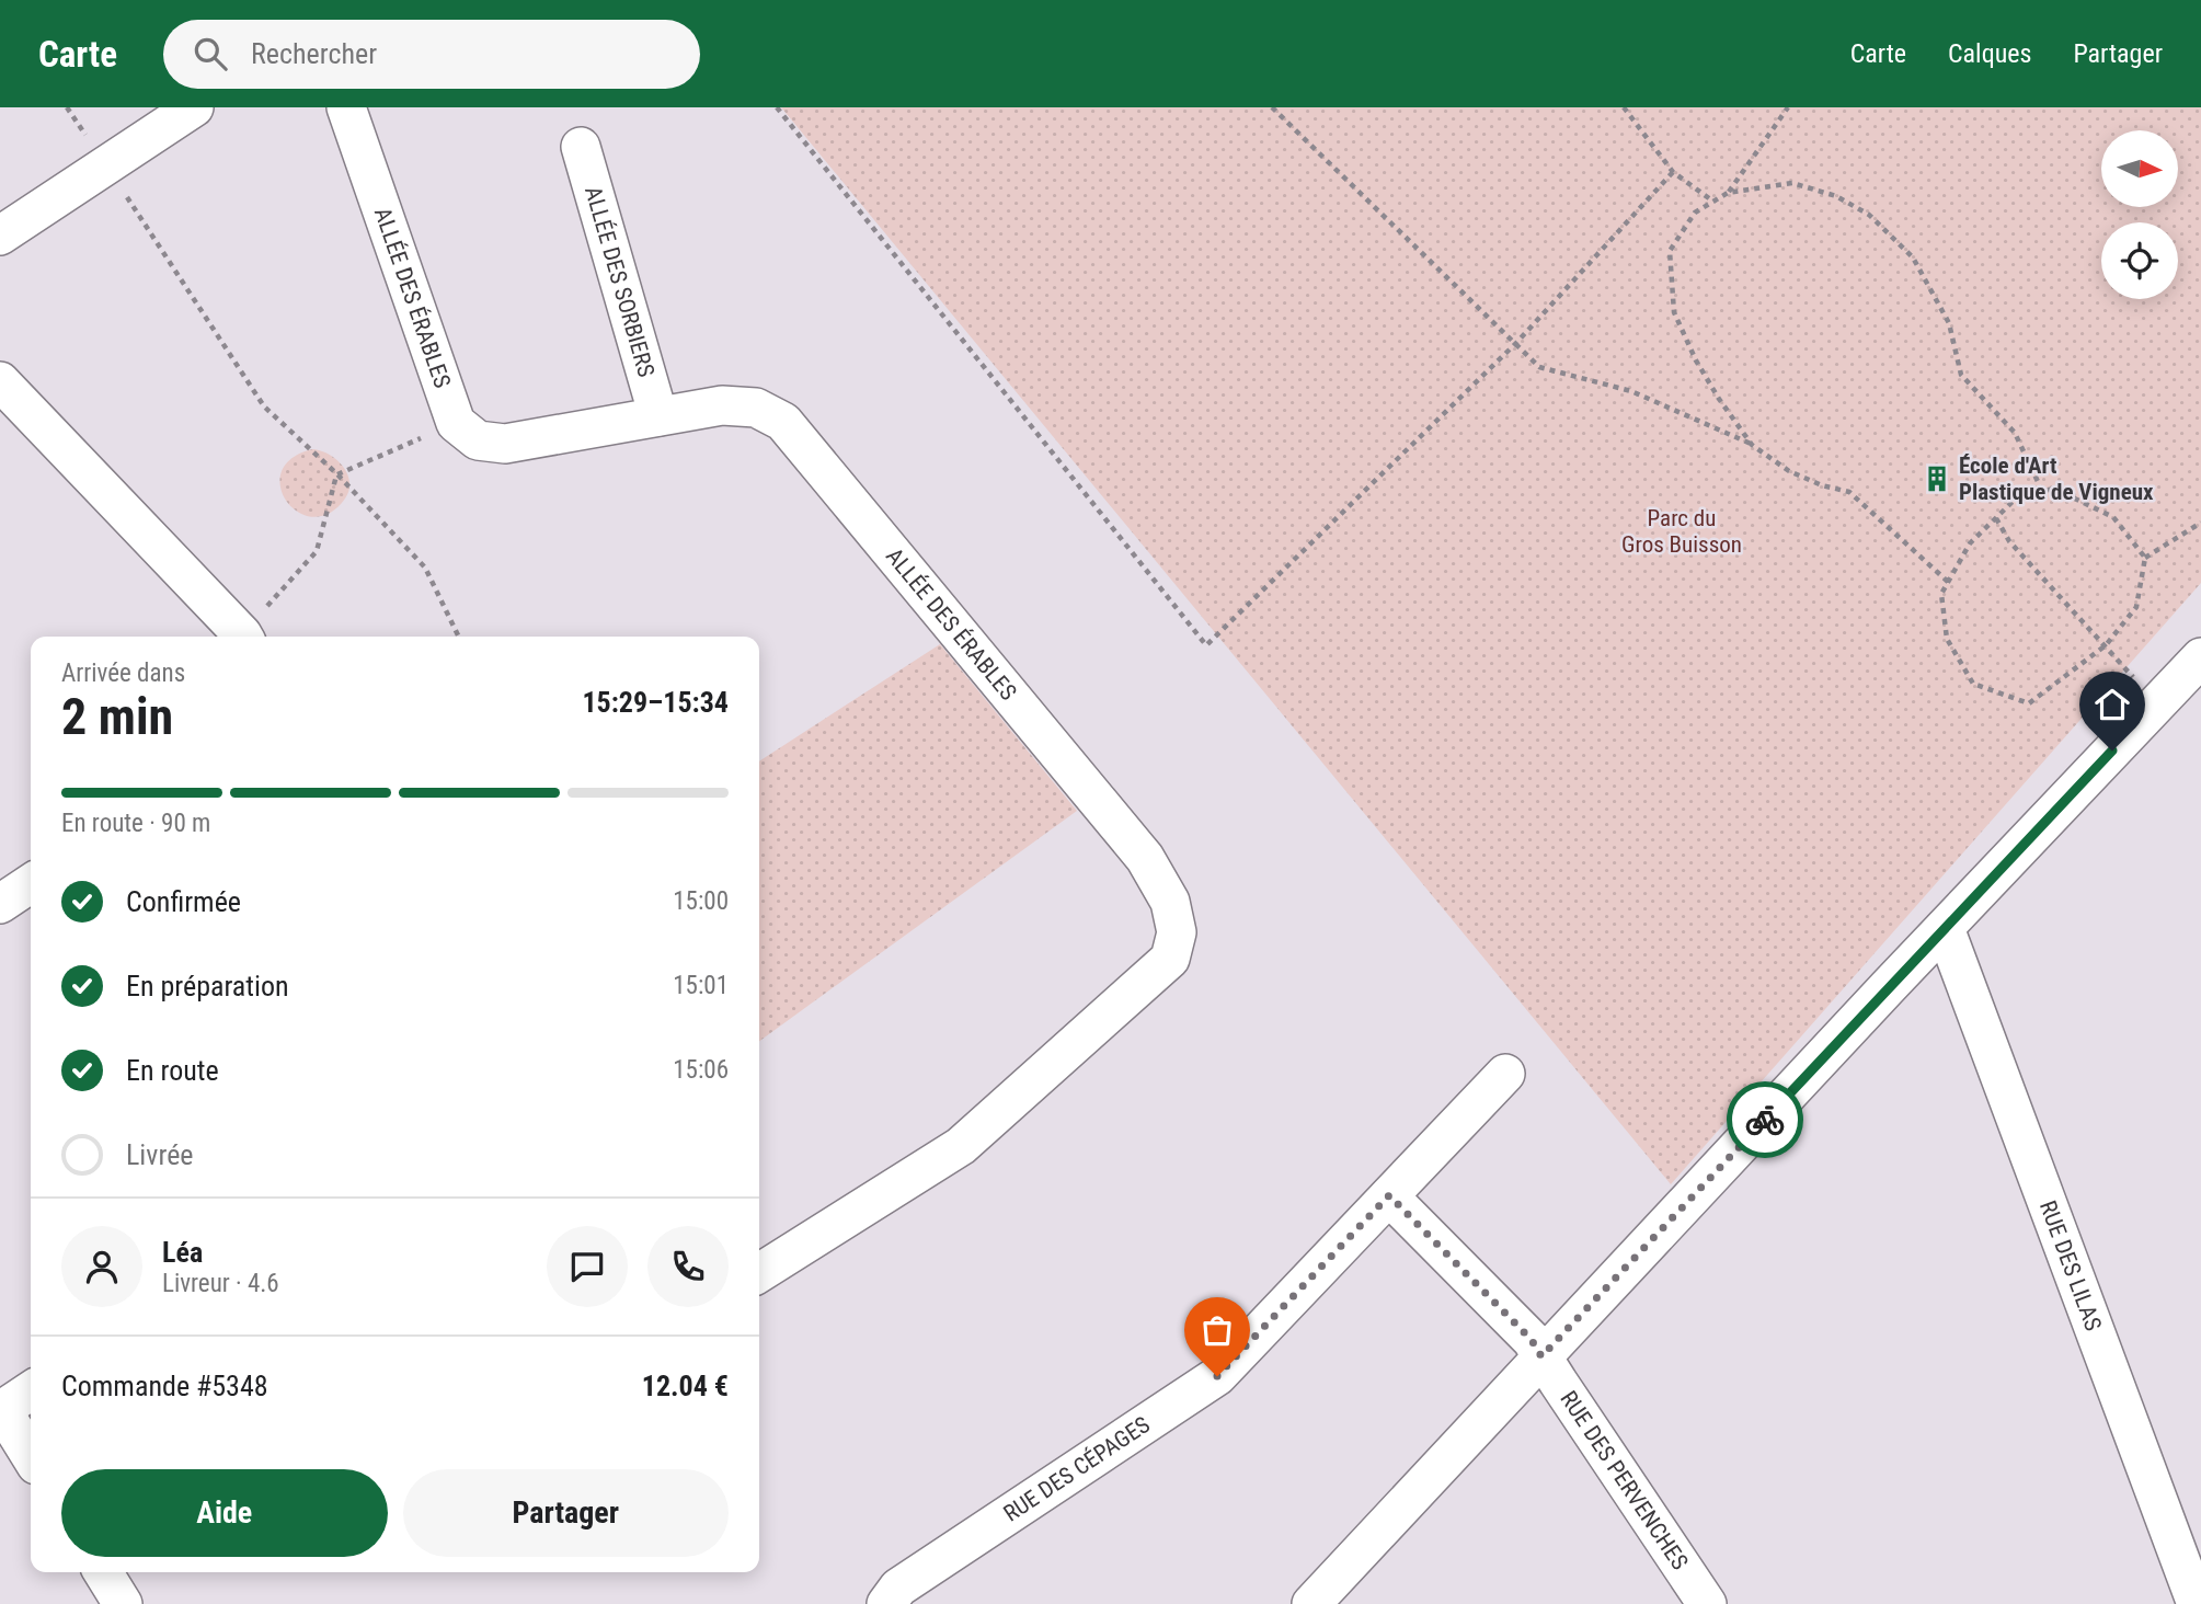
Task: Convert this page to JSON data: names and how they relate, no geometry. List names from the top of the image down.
{
  "streets": {
    "street": [
      "ALLÉE DES SORBIERS",
      "ALLÉE DES ÉRABLES",
      "RUE DES LILAS",
      "RUE DES CÉPAGES",
      "RUE DES PERVENCHES"
    ]
  },
  "crossings": [
    ["ALLÉE DES SORBIERS", "ALLÉE DES ÉRABLES"]
  ],
  "parks": ["Parc du Gros Buisson"],
  "places": {
    "building": ["École d'Art Plastique de Vigneux"]
  },
  "north": "right",
  "page": {
    "header": "Carte",
    "search": "Rechercher",
    "nav": ["Carte", "Calques", "Partager"],
    "heading": ["2 min", "Arrivée dans", "15:29–15:34"],
    "panel": [
      "Léa",
      "Livreur · 4.6",
      "Commande #5348",
      "12.04 €"
    ],
    "bar": "En route · 90 m",
    "list": [
      ["Confirmée", "15:00"],
      ["En préparation", "15:01"],
      ["En route", "15:06"],
      "Livrée"
    ],
    "buttons": ["Aide", "Partager"]
  }
}
